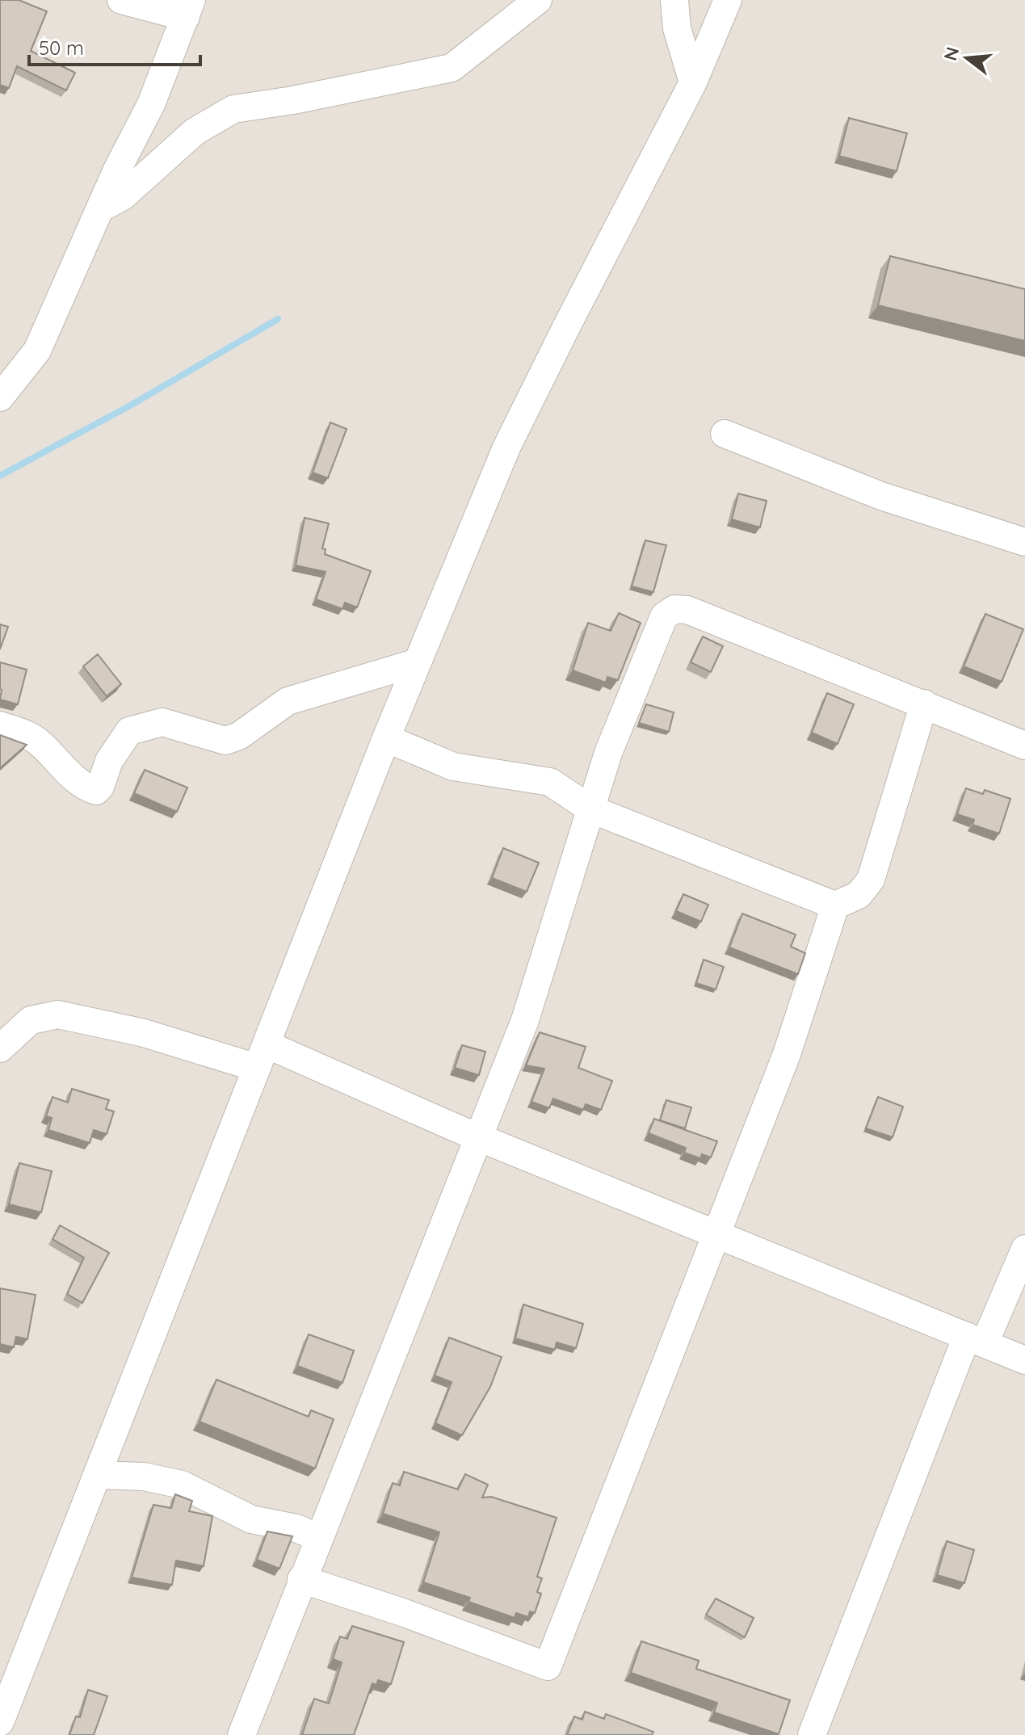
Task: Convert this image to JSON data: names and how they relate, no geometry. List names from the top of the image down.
{
  "scale_bar": "50 m",
  "north": "left"
}
